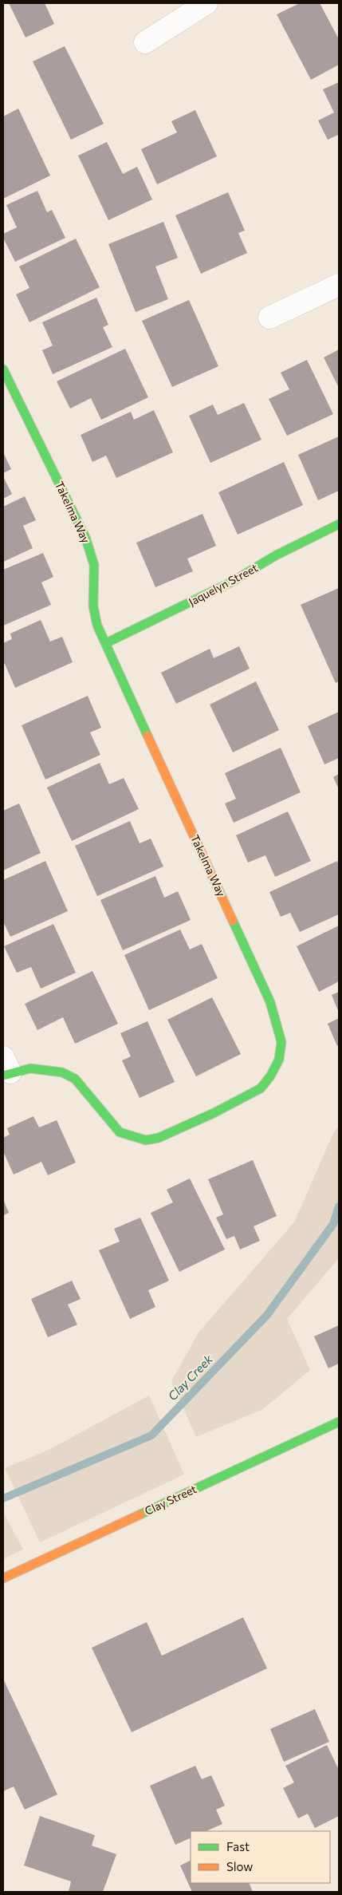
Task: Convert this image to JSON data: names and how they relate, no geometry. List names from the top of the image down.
{
  "streets": {
    "street": ["Takelma Way", "Jaquelyn Street", "Clay Street"]
  },
  "crossings": [
    ["Takelma Way", "Jaquelyn Street"]
  ],
  "water": ["Clay Creek"],
  "legend": ["Fast", "Slow"]
}
